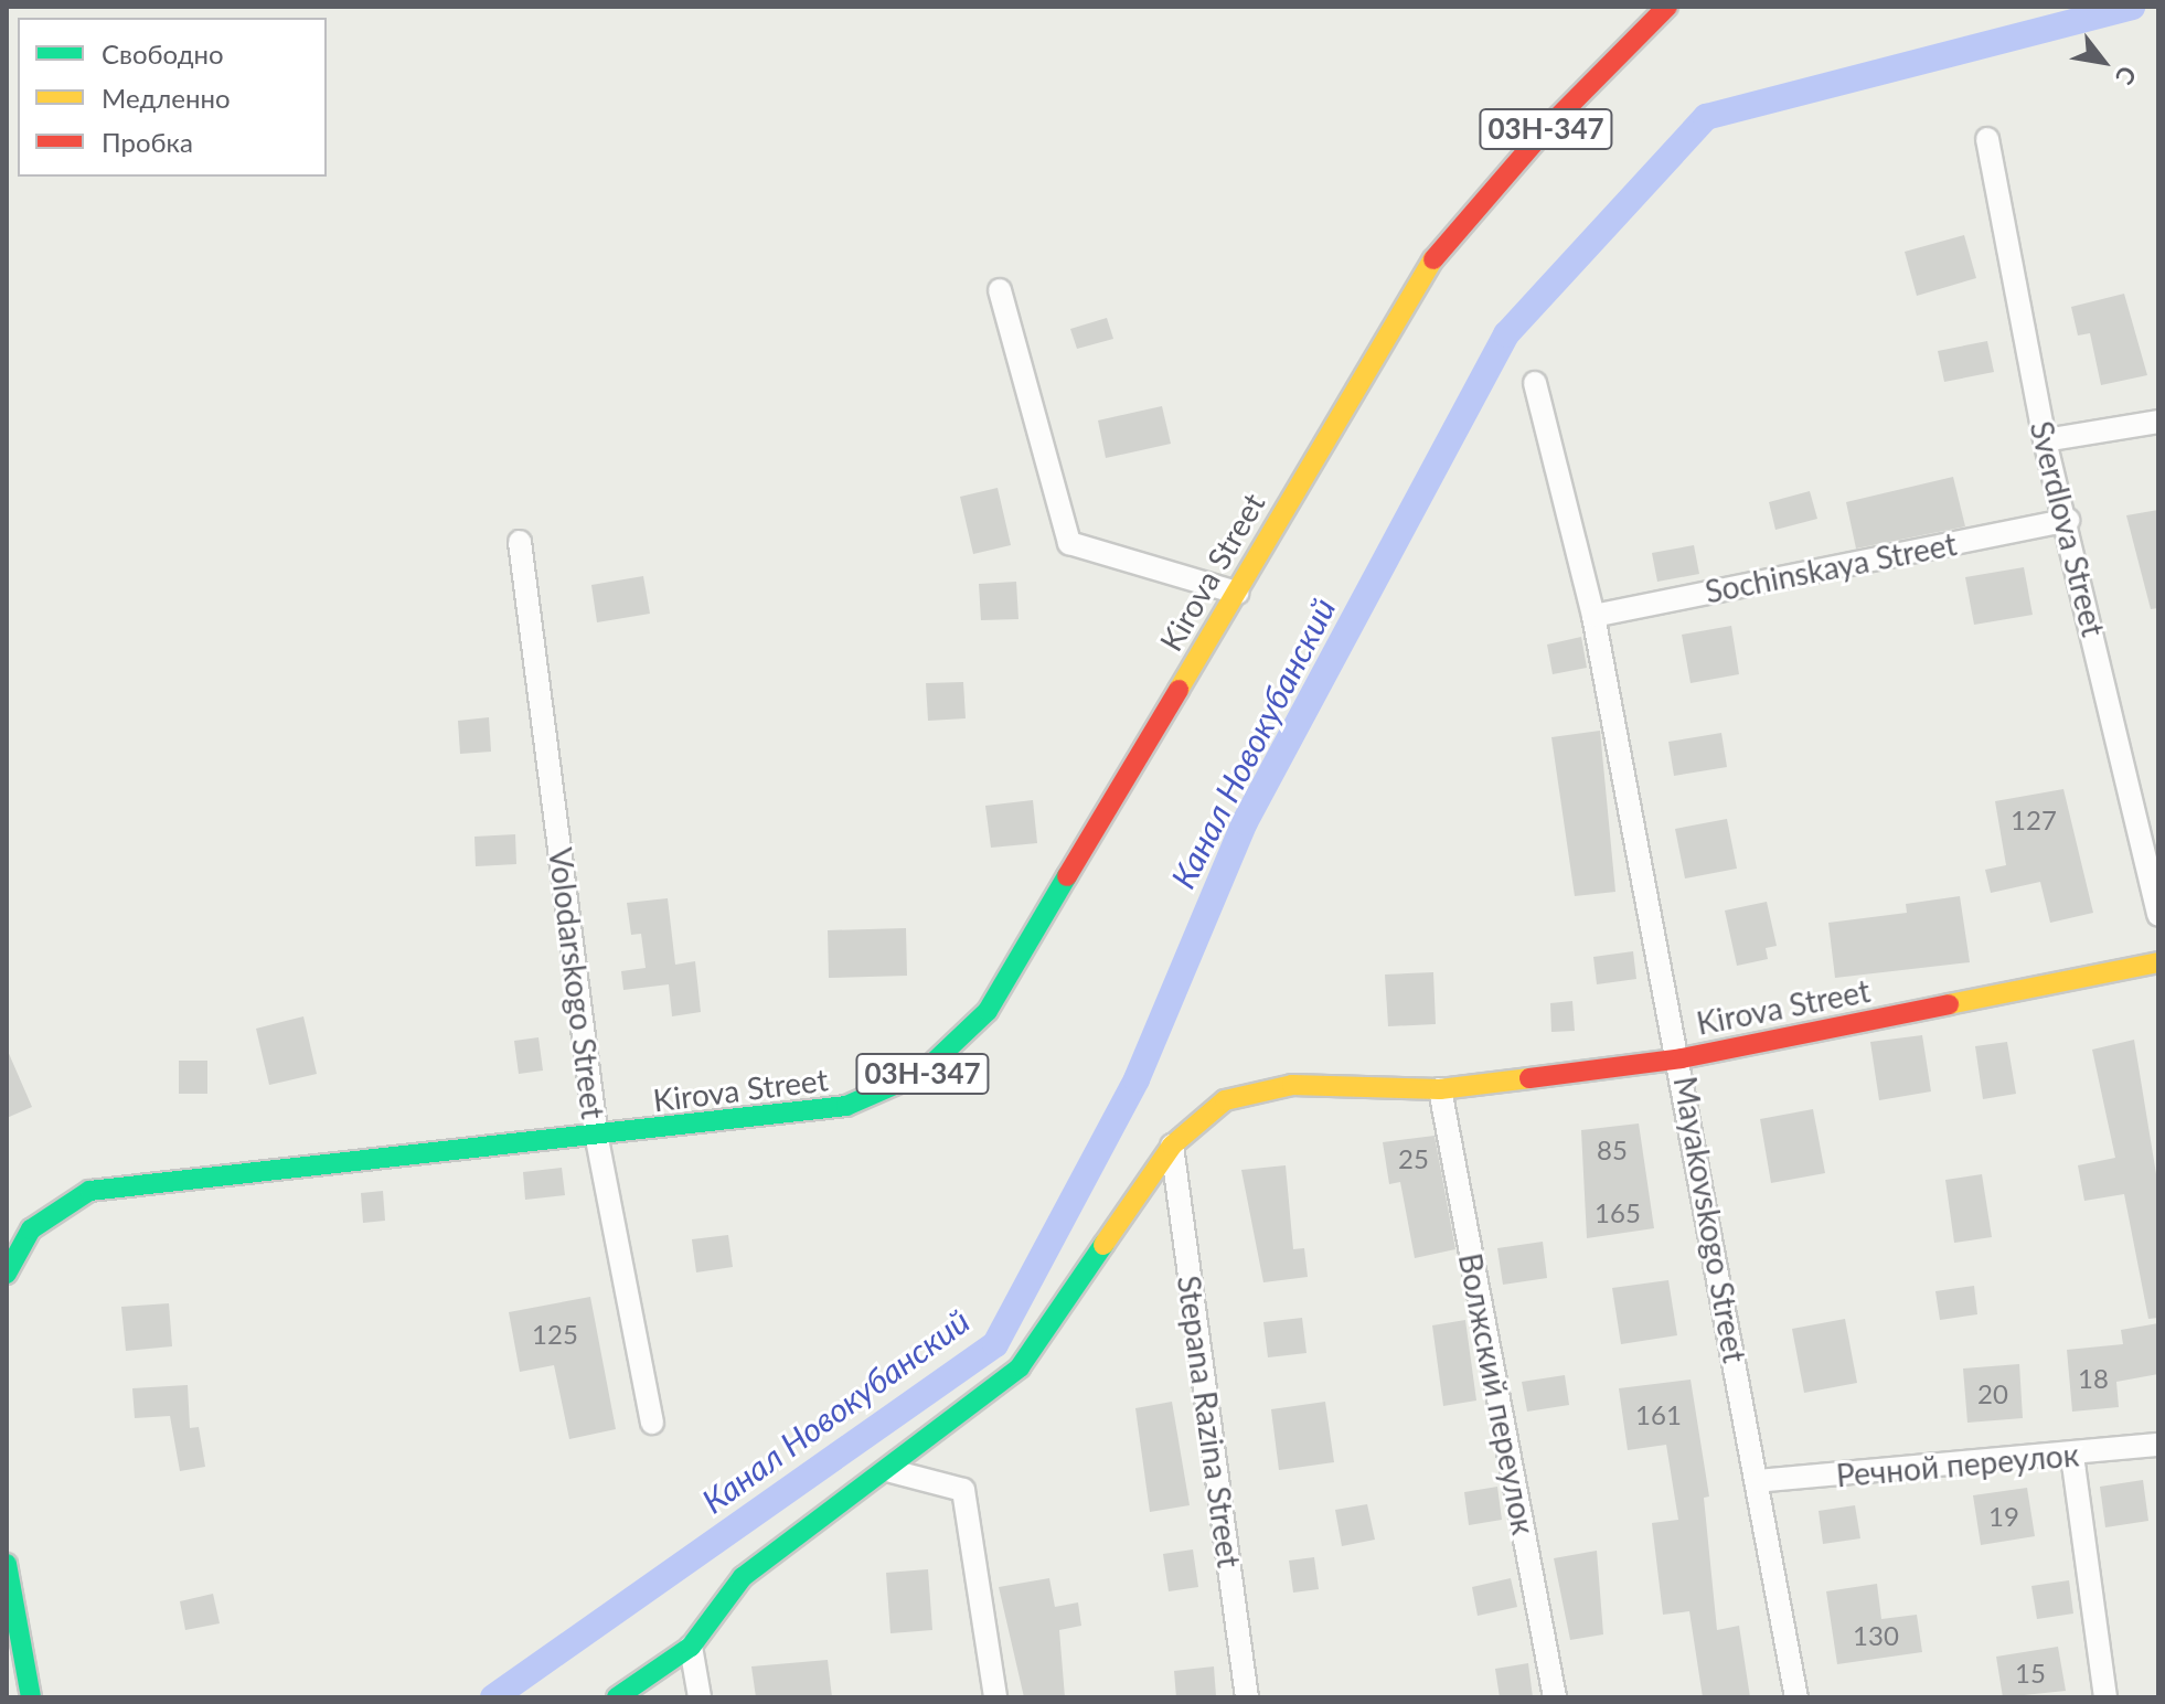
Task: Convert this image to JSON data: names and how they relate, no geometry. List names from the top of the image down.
{
  "streets": {
    "main road": ["03Н-347", "Kirova Street"],
    "street": [
      "Sverdlova Street",
      "Sochinskaya Street",
      "Volodarskogo Street",
      "Mayakovskogo Street",
      "Волжский переулок",
      "Stepana Razina Street",
      "Речной переулок"
    ]
  },
  "crossings": [
    ["Sverdlova Street", "Sochinskaya Street"],
    ["Sochinskaya Street", "Mayakovskogo Street"],
    ["Kirova Street", "Volodarskogo Street"],
    ["Kirova Street", "Mayakovskogo Street"],
    ["Kirova Street", "Волжский переулок"],
    ["Kirova Street", "Stepana Razina Street"],
    ["Mayakovskogo Street", "Речной переулок"]
  ],
  "water": ["Канал Новокубанский"],
  "house_numbers": [
    "127",
    "85",
    "25",
    "165",
    "125",
    "18",
    "20",
    "161",
    "19",
    "130",
    "15"
  ],
  "legend": ["Свободно", "Медленно", "Пробка"],
  "north": "bottom right"
}
